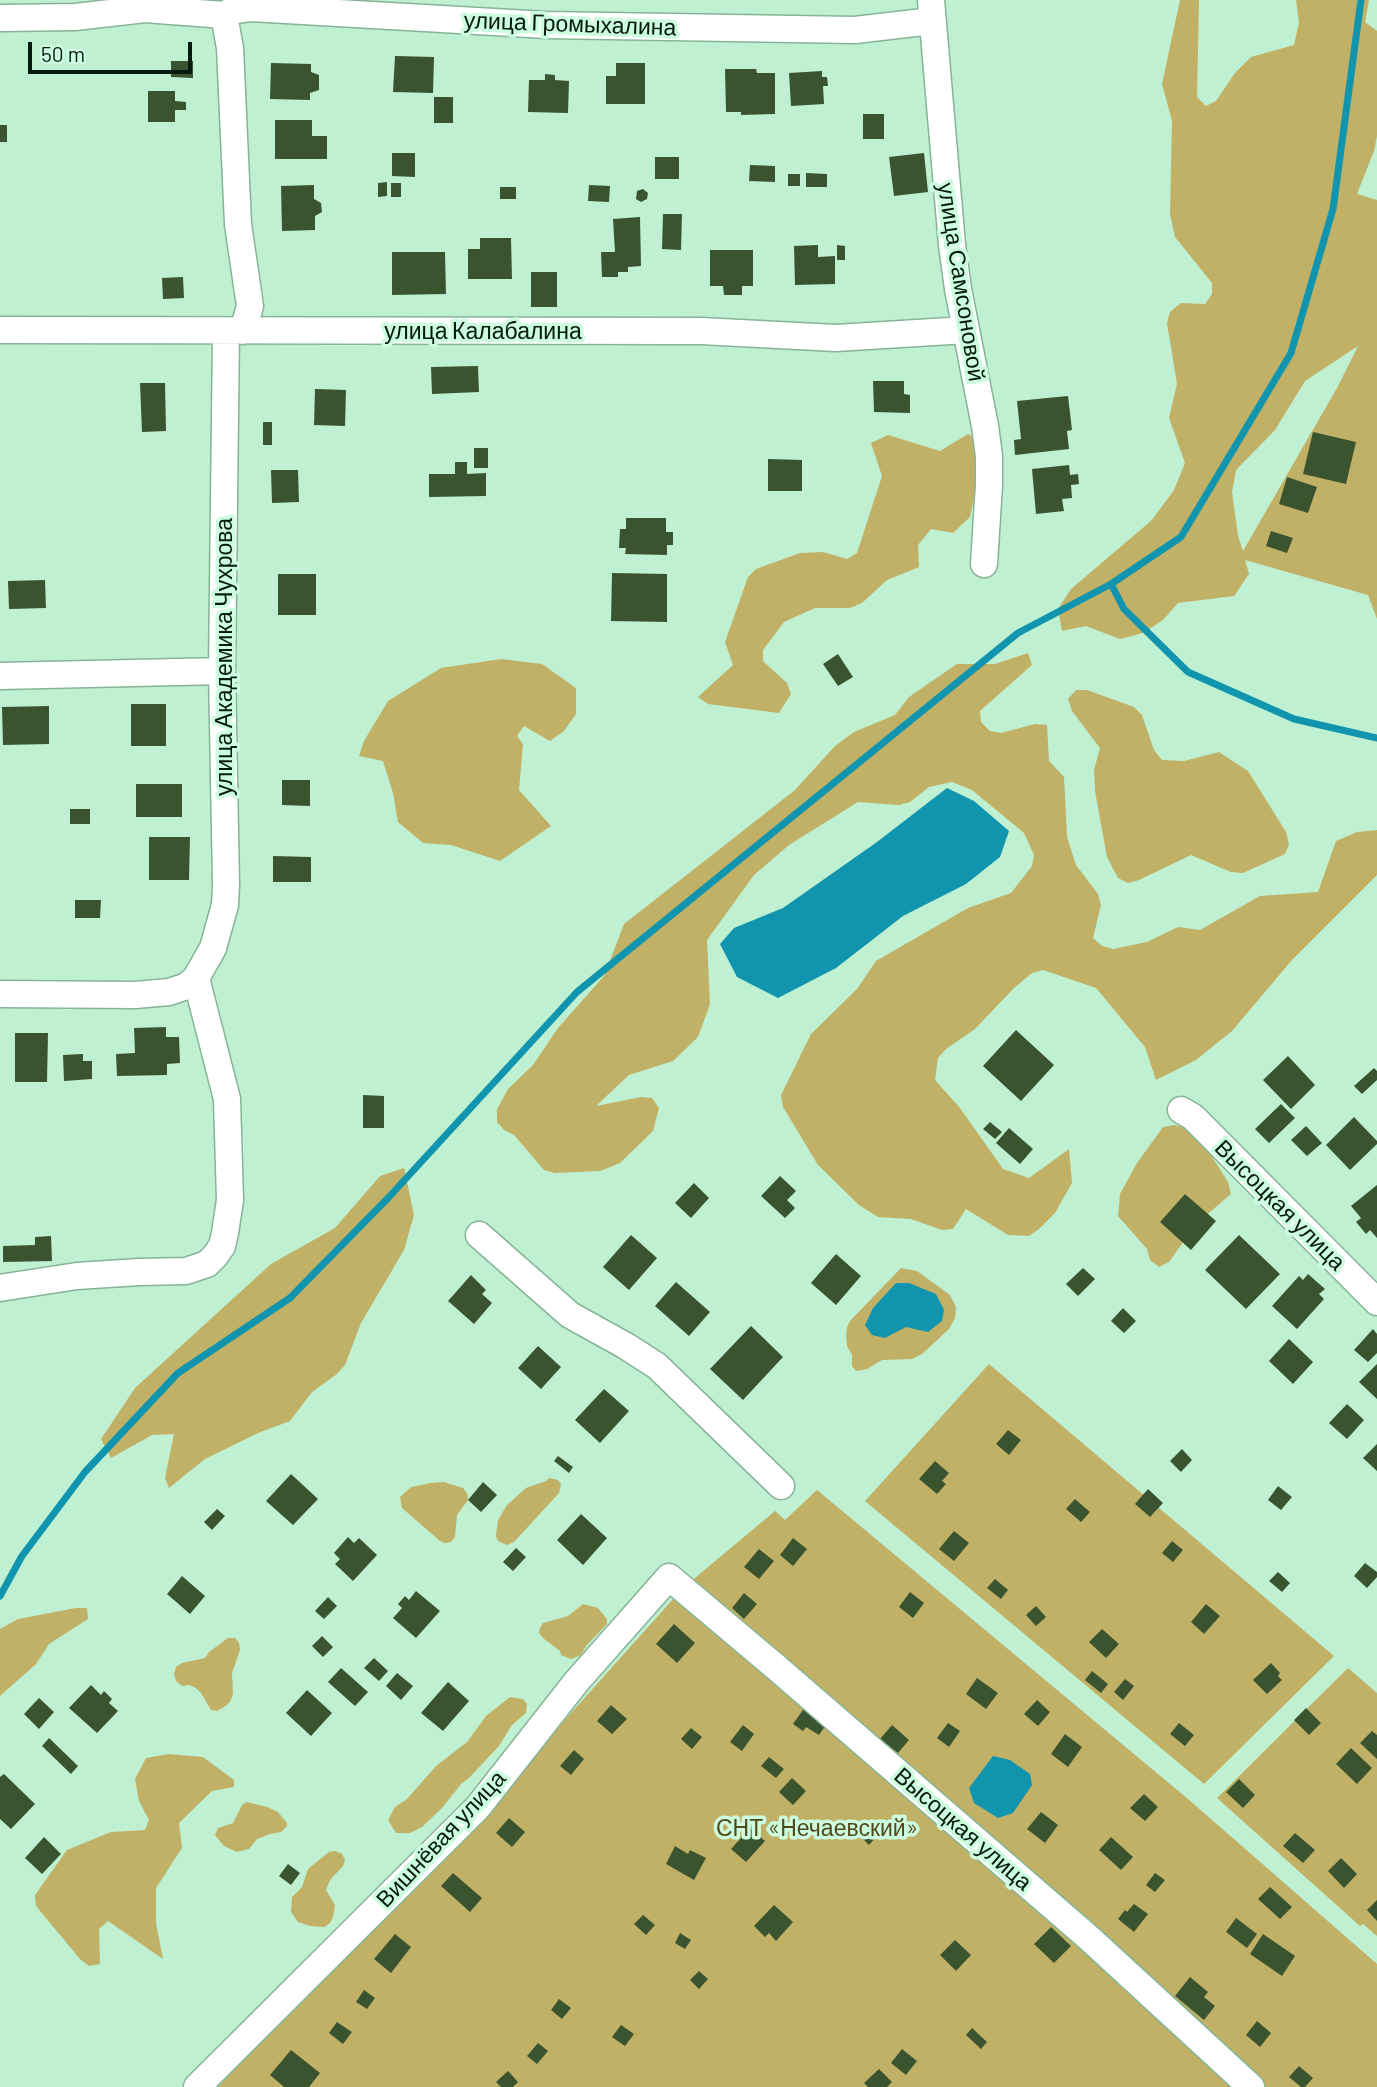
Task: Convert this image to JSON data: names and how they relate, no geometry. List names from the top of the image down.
{
  "streets": {
    "street": [
      "улица Громыхалина",
      "улица Самсоновой",
      "улица Калабалина",
      "улица Академика Чухрова",
      "Высоцкая улица",
      "Вишнёвая улица"
    ]
  },
  "crossings": [
    ["улица Громыхалина", "улица Самсоновой"],
    ["улица Громыхалина", "улица Академика Чухрова"],
    ["улица Самсоновой", "улица Калабалина"],
    ["улица Калабалина", "улица Академика Чухрова"],
    ["Высоцкая улица", "Вишнёвая улица"]
  ],
  "parks": ["СНТ «Нечаевский»"],
  "scale_bar": "50 m"
}
